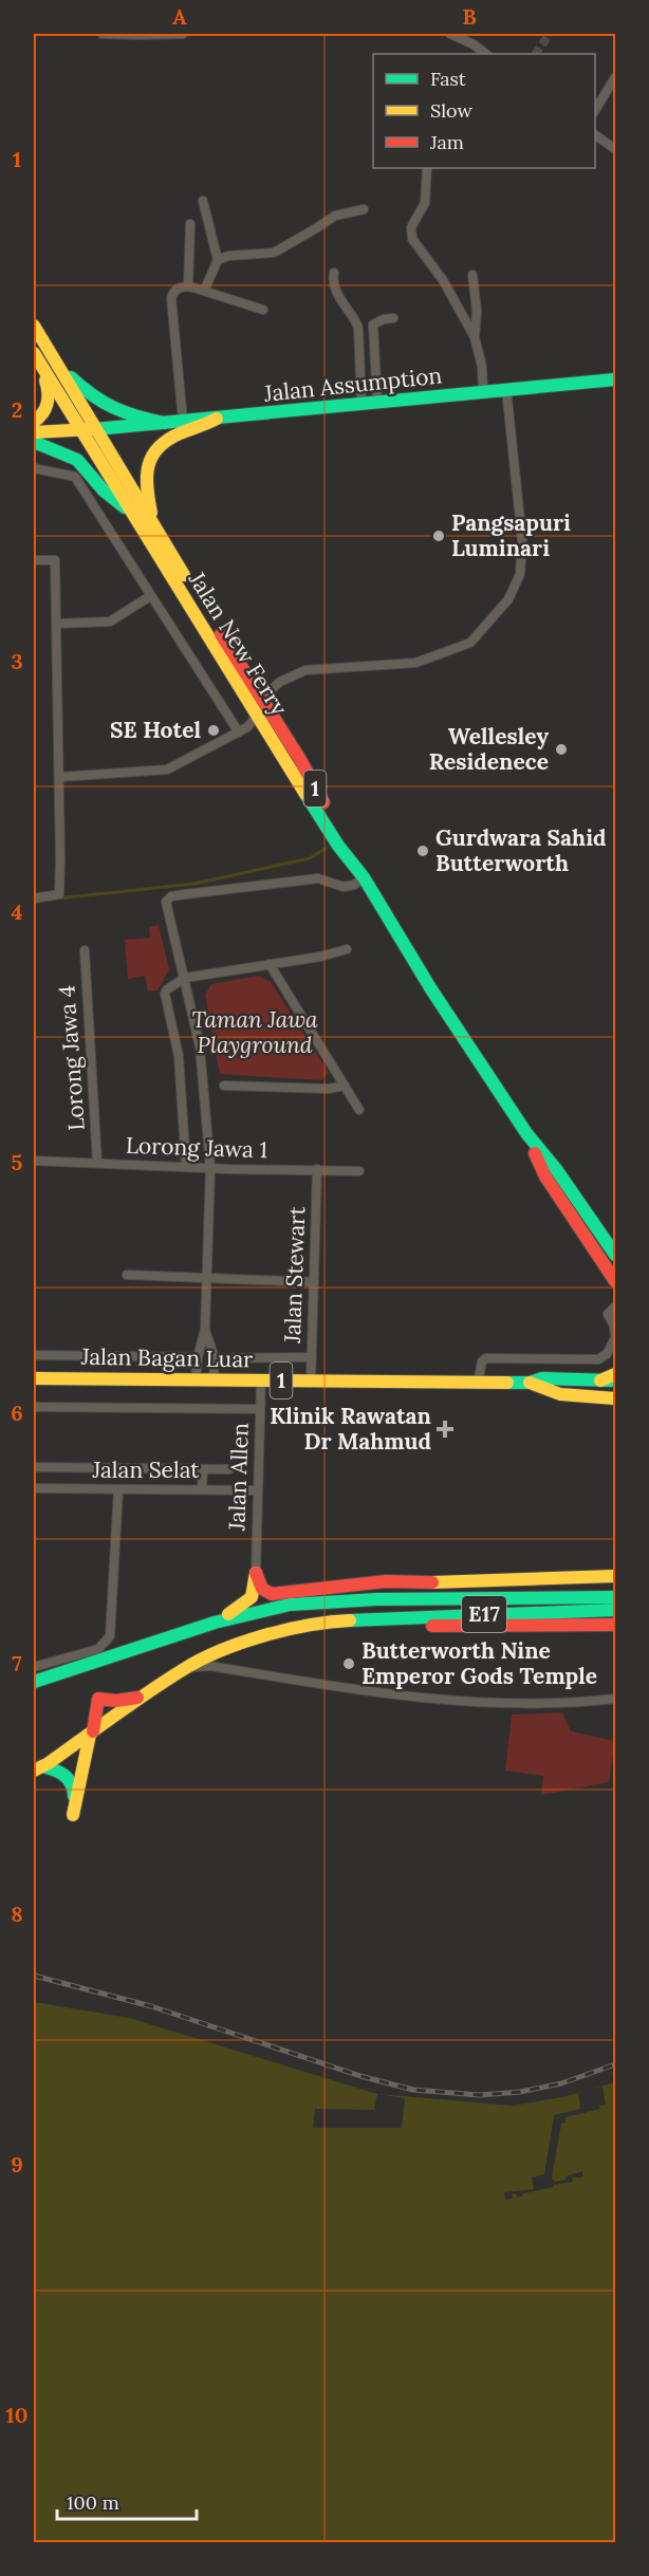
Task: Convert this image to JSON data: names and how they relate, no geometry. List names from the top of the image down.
{
  "streets": {
    "main road": [
      "Jalan Assumption",
      "Jalan New Ferry",
      "1",
      "Jalan Bagan Luar",
      "E17"
    ],
    "street": [
      "Lorong Jawa 4",
      "Lorong Jawa 1",
      "Jalan Stewart",
      "Jalan Selat",
      "Jalan Allen"
    ]
  },
  "crossings": [
    ["Jalan Assumption", "Jalan New Ferry"],
    ["Jalan Assumption", "1"],
    ["Jalan New Ferry", "1"],
    ["Lorong Jawa 4", "Lorong Jawa 1"],
    ["Lorong Jawa 1", "Jalan Stewart"],
    ["Jalan Stewart", "Jalan Bagan Luar"],
    ["Jalan Bagan Luar", "Jalan Allen"],
    ["Jalan Selat", "Jalan Allen"]
  ],
  "parks": ["Taman Jawa Playground"],
  "places": {
    "other": [
      "Pangsapuri Luminari",
      "SE Hotel",
      "Wellesley Residenece",
      "Gurdwara Sahid Butterworth",
      "Butterworth Nine Emperor Gods Temple"
    ],
    "health": ["Klinik Rawatan Dr Mahmud"]
  },
  "legend": ["Fast", "Slow", "Jam"],
  "scale_bar": "100 m",
  "grid": {
    "columns": ["A", "B"],
    "rows": [
      "1",
      "2",
      "3",
      "4",
      "5",
      "6",
      "7",
      "8",
      "9",
      "10"
    ]
  }
}
